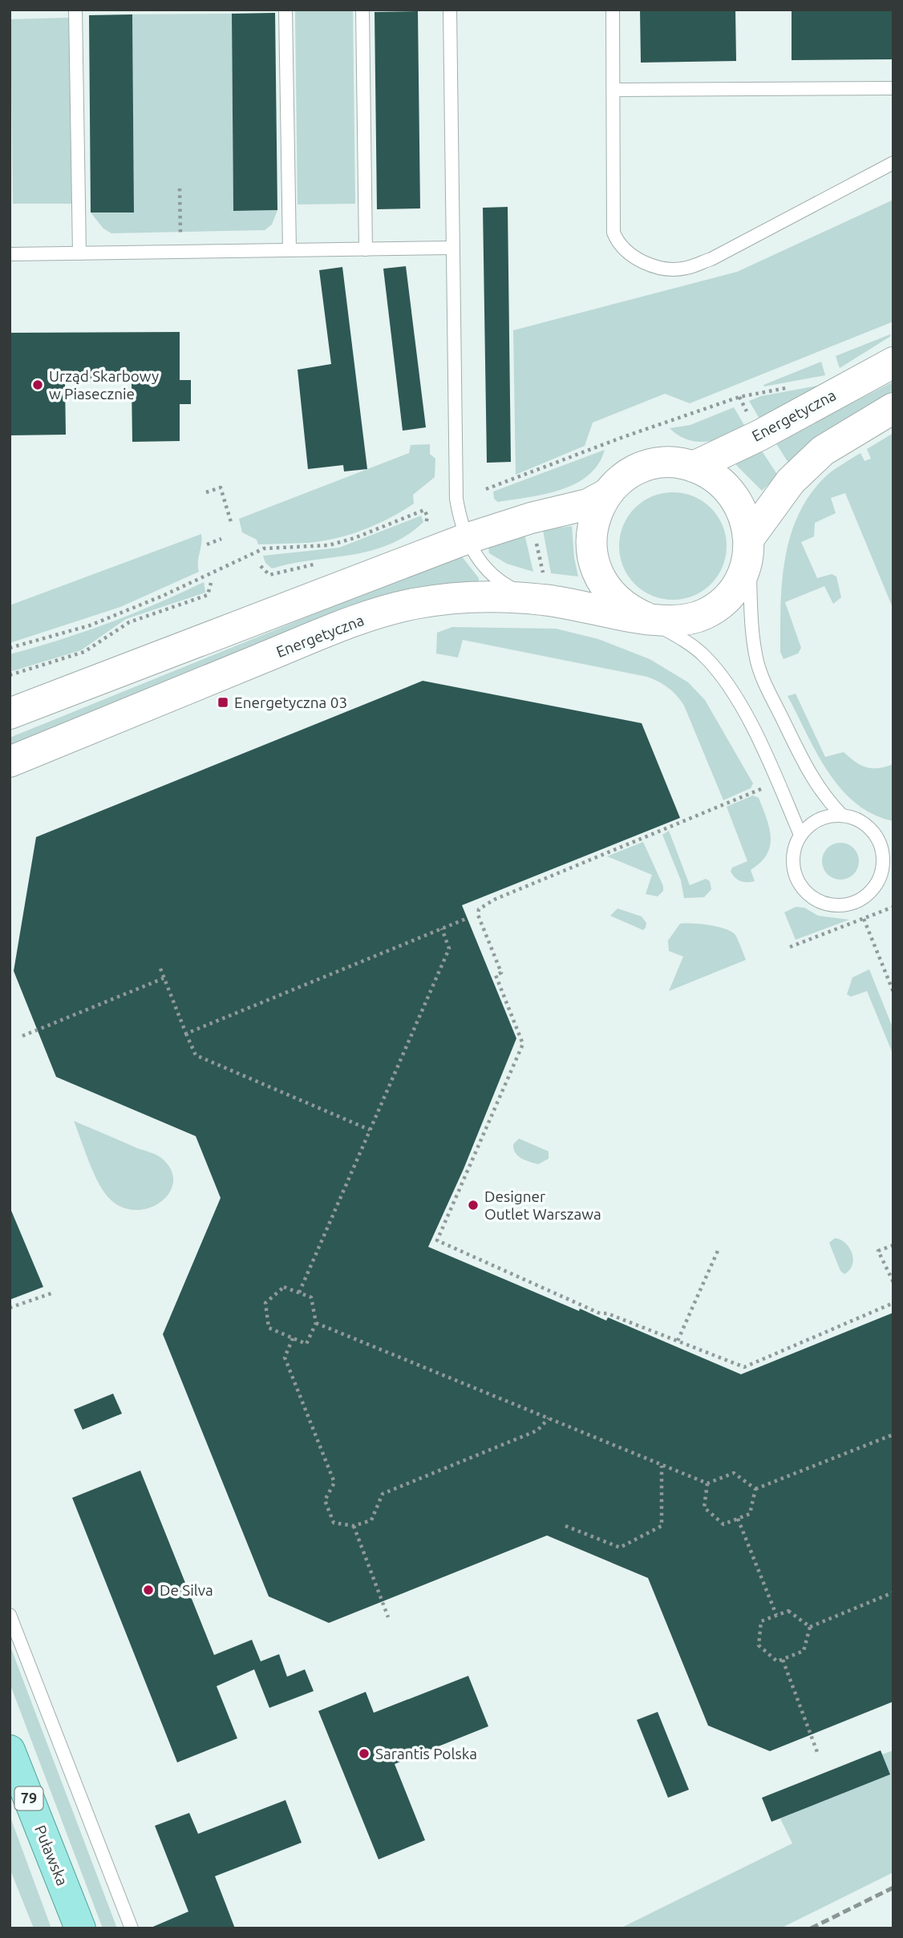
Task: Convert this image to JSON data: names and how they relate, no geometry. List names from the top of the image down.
{
  "streets": {
    "main road": ["79", "Puławska"],
    "street": ["Energetyczna"]
  },
  "places": {
    "other": [
      "Urząd Skarbowy w Piasecznie",
      "Designer Outlet Warszawa",
      "De Silva",
      "Sarantis Polska"
    ],
    "transit": ["Energetyczna 03"]
  }
}
